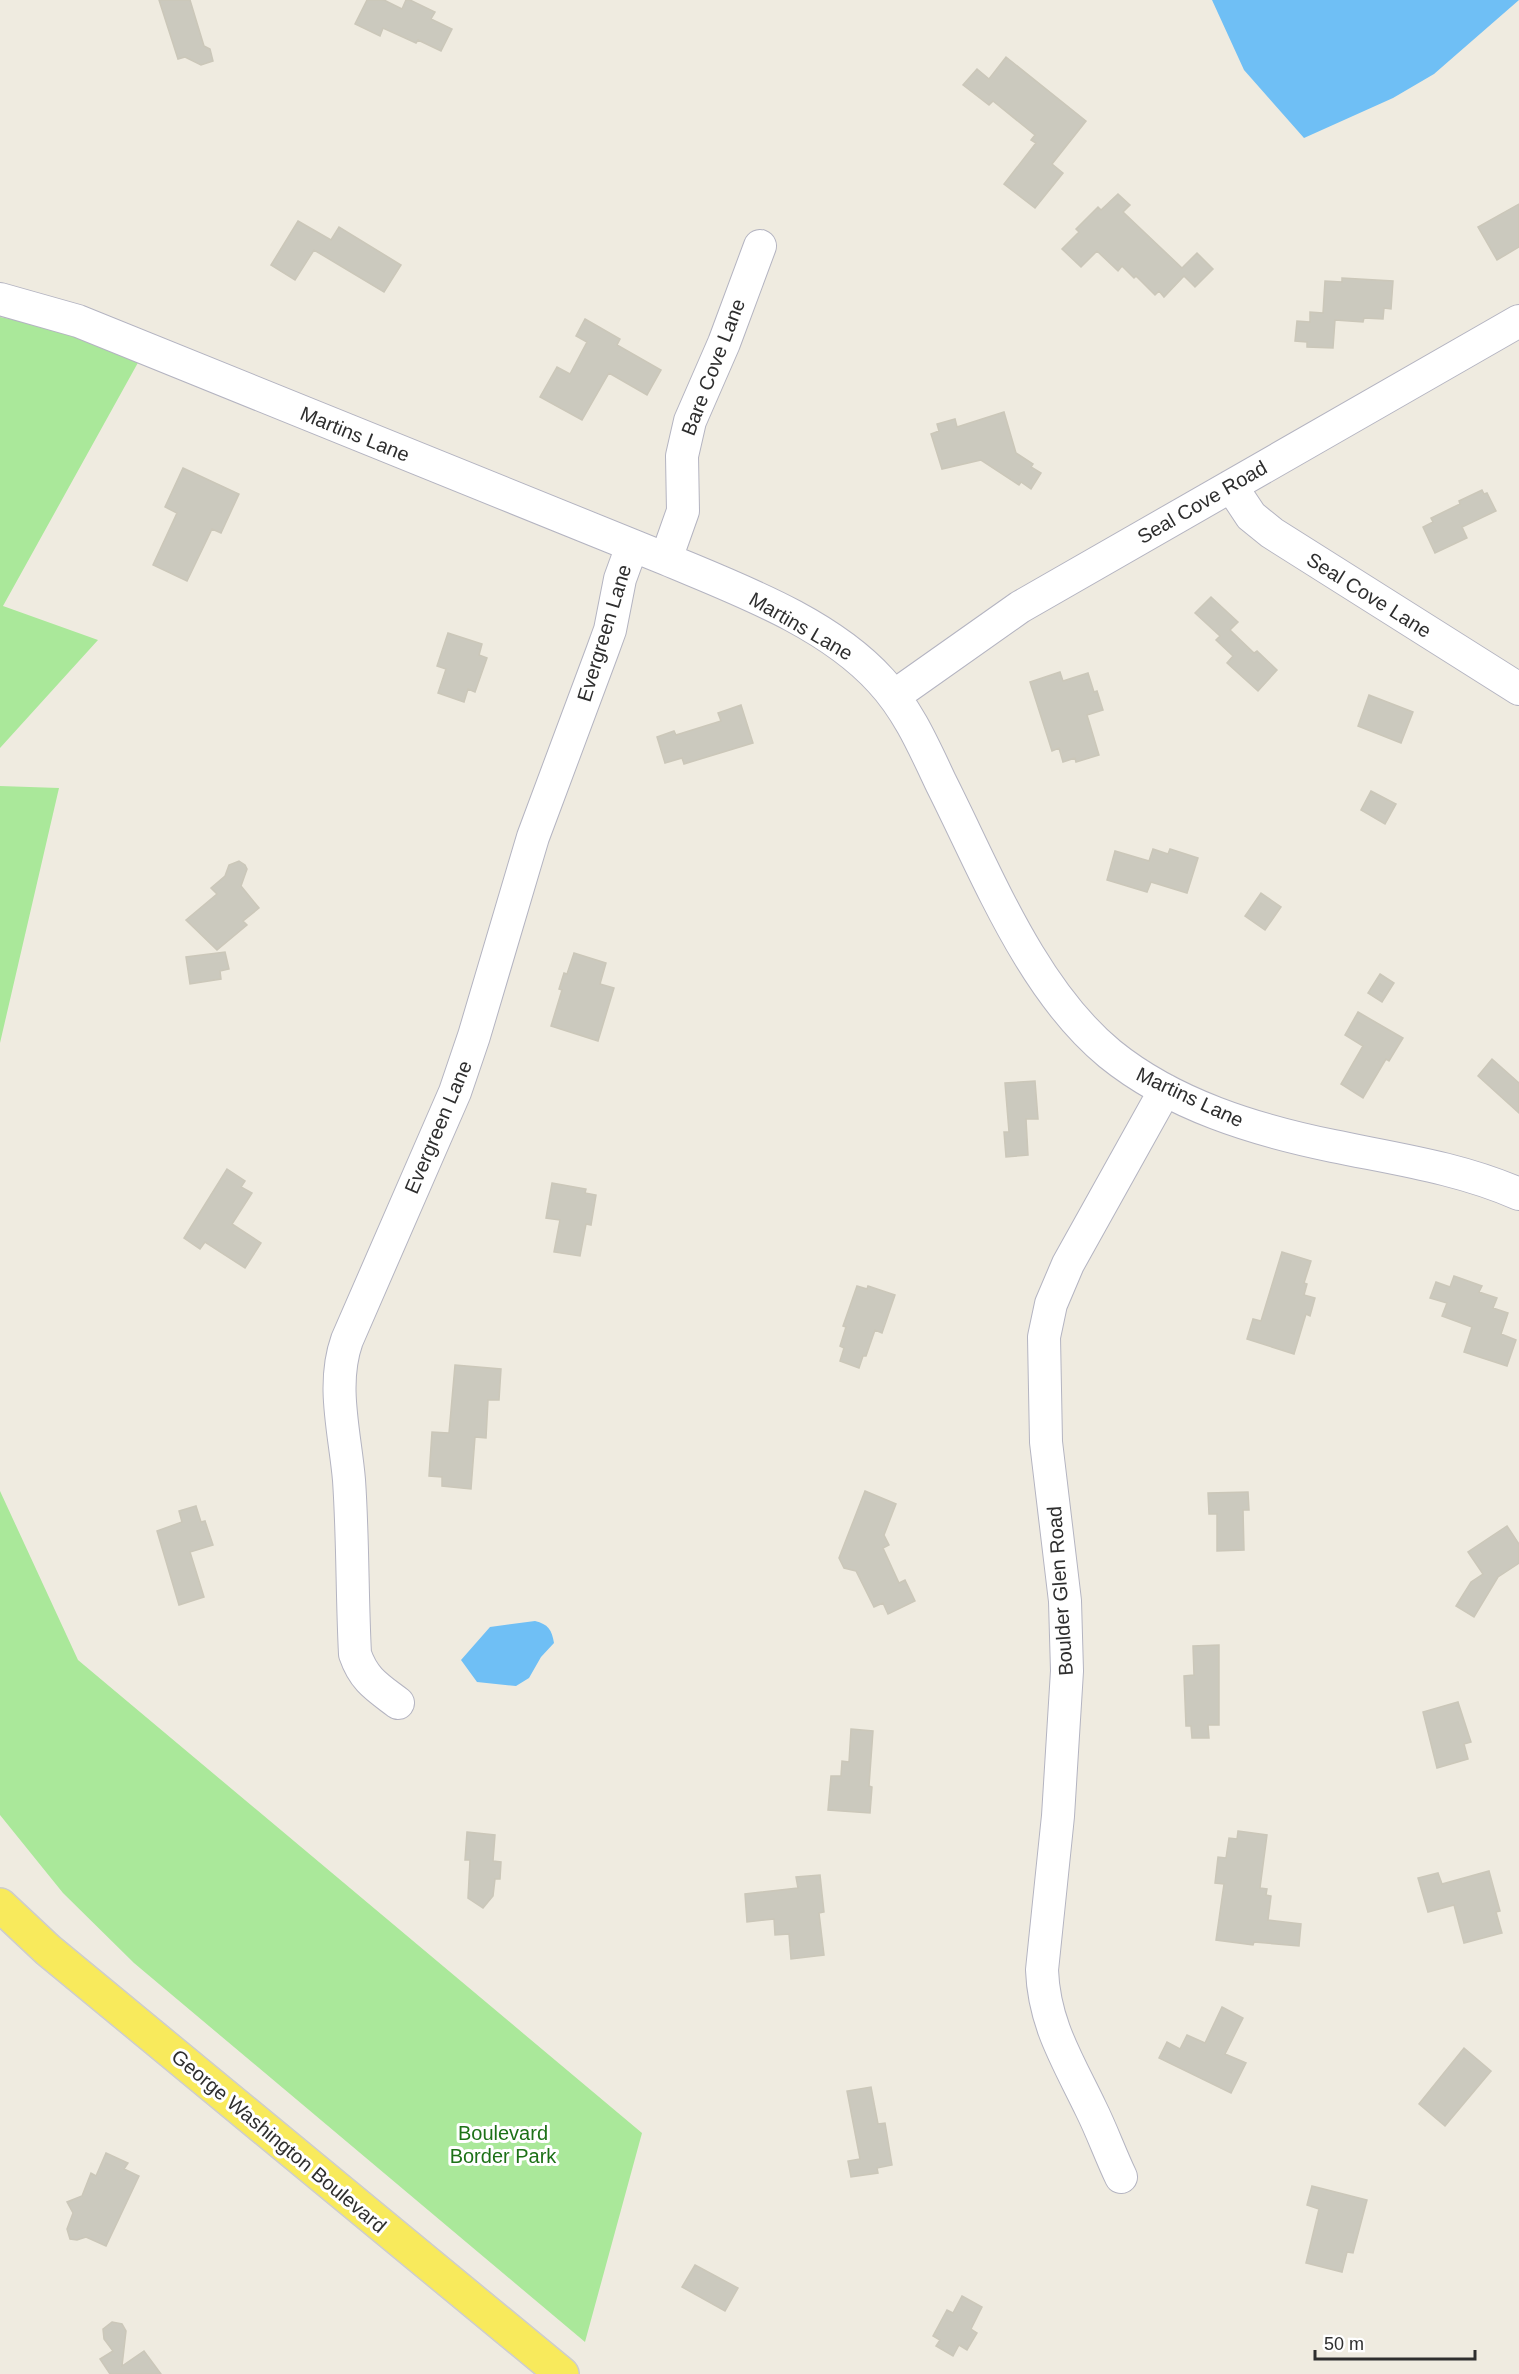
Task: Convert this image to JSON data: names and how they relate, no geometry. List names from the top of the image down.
{
  "streets": {
    "main road": ["George Washington Boulevard"],
    "street": [
      "Bare Cove Lane",
      "Martins Lane",
      "Seal Cove Road",
      "Seal Cove Lane",
      "Evergreen Lane",
      "Boulder Glen Road"
    ]
  },
  "crossings": [
    ["Bare Cove Lane", "Martins Lane"],
    ["Martins Lane", "Seal Cove Road"],
    ["Martins Lane", "Evergreen Lane"],
    ["Martins Lane", "Boulder Glen Road"],
    ["Seal Cove Road", "Seal Cove Lane"]
  ],
  "parks": ["Boulevard Border Park"],
  "scale_bar": "50 m"
}
